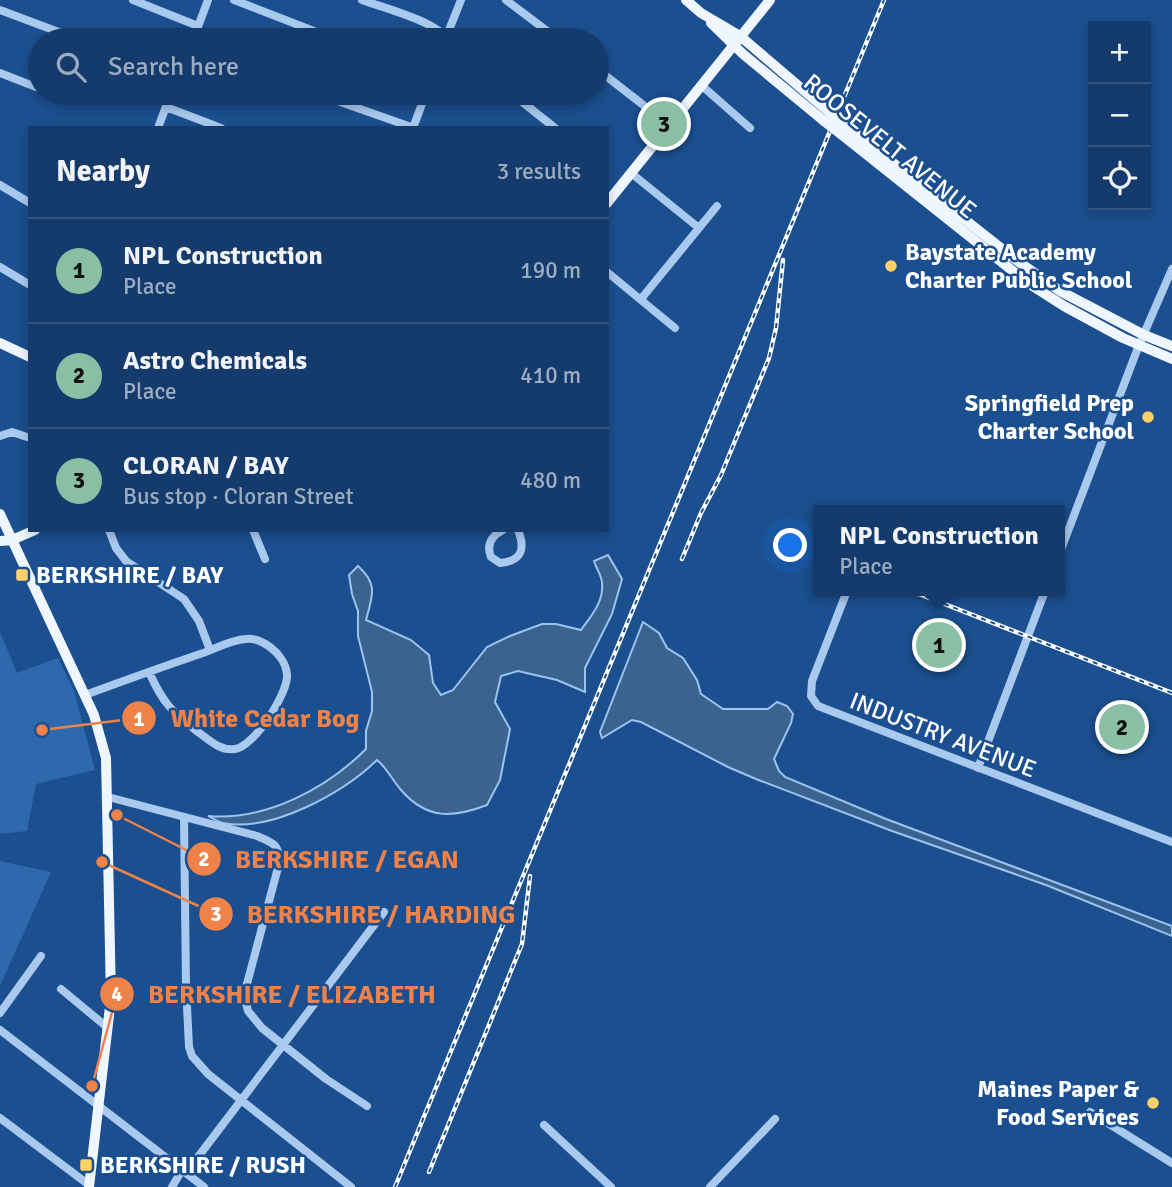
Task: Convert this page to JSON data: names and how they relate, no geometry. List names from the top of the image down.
{
  "streets": {
    "main road": ["ROOSEVELT AVENUE"],
    "street": ["INDUSTRY AVENUE"]
  },
  "places": {
    "other": [
      "Baystate Academy Charter Public School",
      "Springfield Prep Charter School",
      "White Cedar Bog",
      "BERKSHIRE / EGAN",
      "BERKSHIRE / HARDING",
      "BERKSHIRE / ELIZABETH",
      "Maines Paper & Food Services"
    ],
    "transit": ["BERKSHIRE / BAY", "BERKSHIRE / RUSH"]
  },
  "page": {
    "map_buttons": ["+", "−"],
    "search": "Search here",
    "pins": ["3", "1", "2"],
    "heading": ["Nearby", "3 results"],
    "list": [
      {
        "mark": "1",
        "name": "NPL Construction",
        "note": "Place",
        "value": "190 m"
      },
      {
        "mark": "2",
        "name": "Astro Chemicals",
        "note": "Place",
        "value": "410 m"
      },
      {
        "mark": "3",
        "name": "CLORAN / BAY",
        "note": "Bus stop · Cloran Street",
        "value": "480 m"
      }
    ],
    "popup": ["NPL Construction", "Place"]
  }
}
